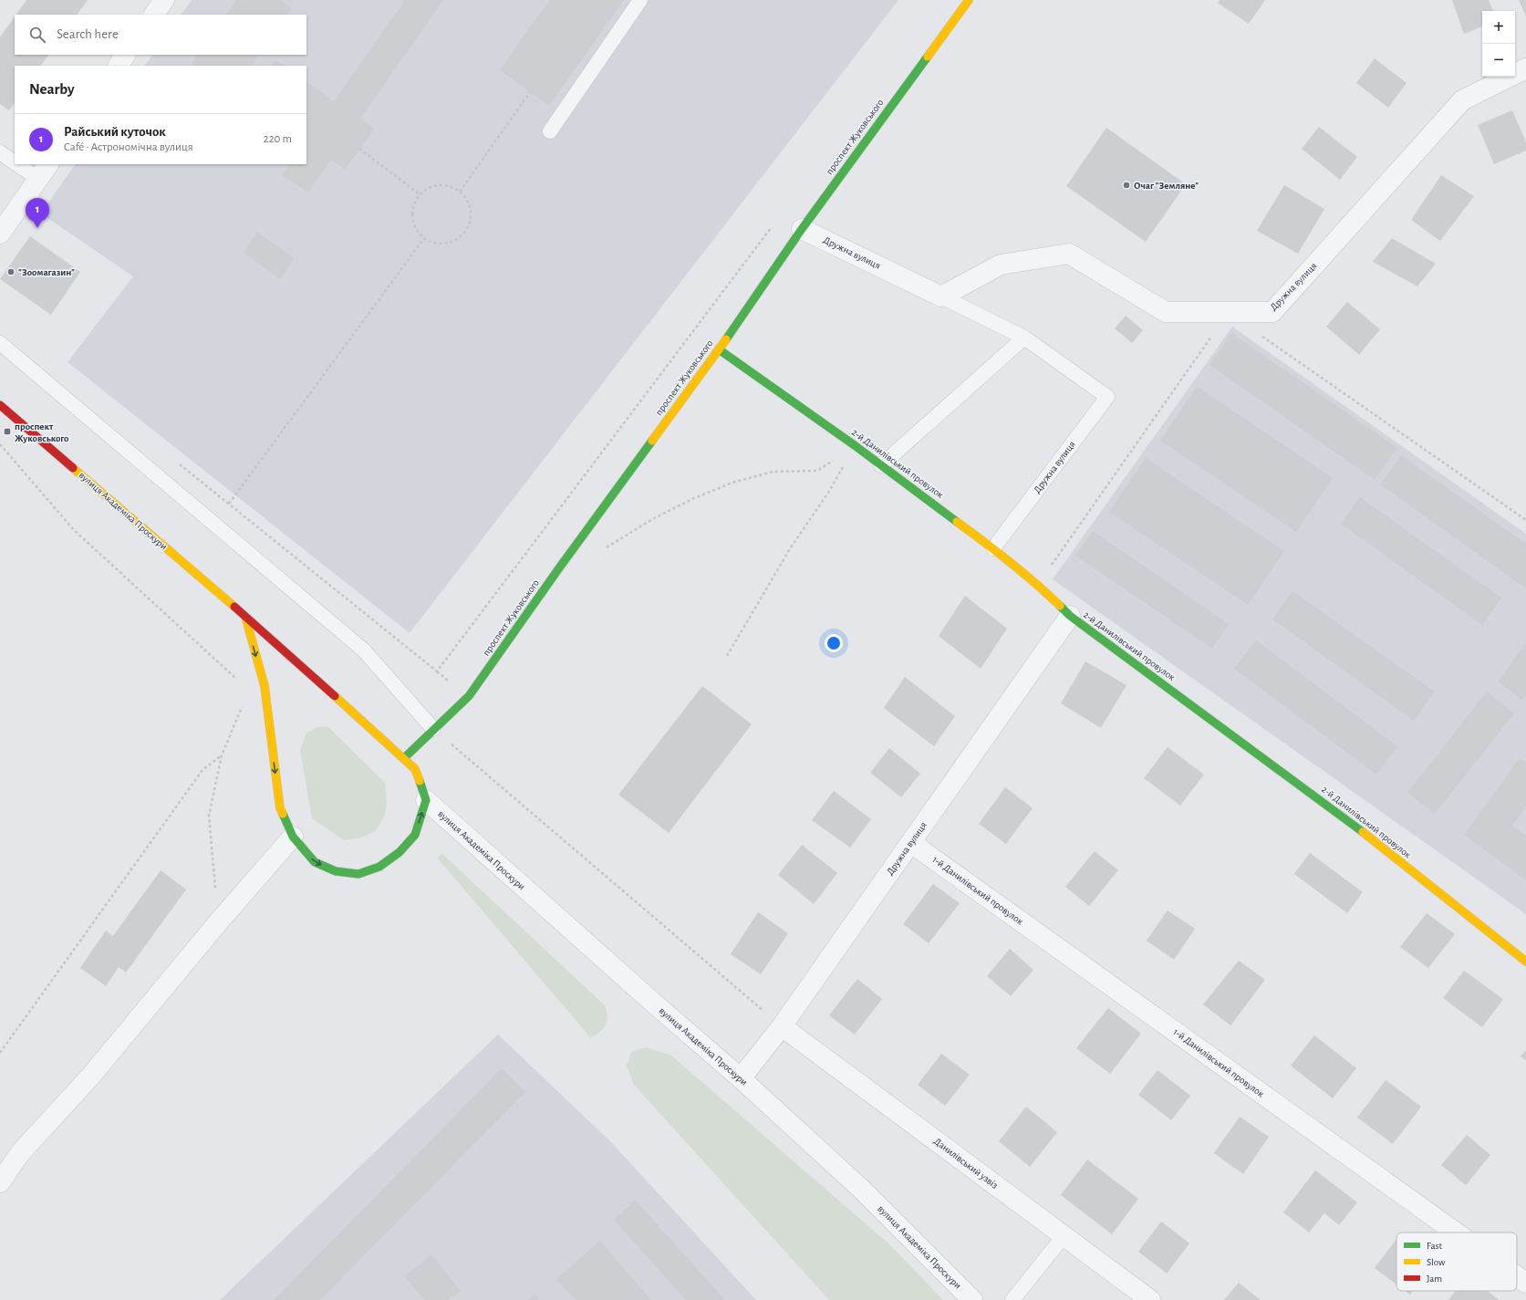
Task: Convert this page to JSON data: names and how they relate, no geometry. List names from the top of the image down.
{
  "streets": {
    "street": [
      "проспект Жуковського",
      "Дружна вулиця",
      "2-й Данилівський провулок",
      "вулиця Академіка Проскури",
      "1-й Данилівський провулок",
      "Данилівський узвіз"
    ]
  },
  "crossings": [
    ["проспект Жуковського", "Дружна вулиця"],
    ["проспект Жуковського", "2-й Данилівський провулок"],
    ["проспект Жуковського", "вулиця Академіка Проскури"],
    ["Дружна вулиця", "2-й Данилівський провулок"],
    ["Дружна вулиця", "вулиця Академіка Проскури"],
    ["Дружна вулиця", "1-й Данилівський провулок"],
    ["Дружна вулиця", "Данилівський узвіз"]
  ],
  "places": {
    "other": ["Очаг \"Земляне\"", "\"Зоомагазин\""],
    "transit": ["проспект Жуковського"]
  },
  "legend": ["Fast", "Slow", "Jam"],
  "page": {
    "map_buttons": ["+", "−"],
    "search": "Search here",
    "heading": "Nearby",
    "list": [
      {
        "mark": "1",
        "name": "Райський куточок",
        "note": "Café · Астрономічна вулиця",
        "value": "220 m"
      }
    ],
    "pins": "1"
  }
}
